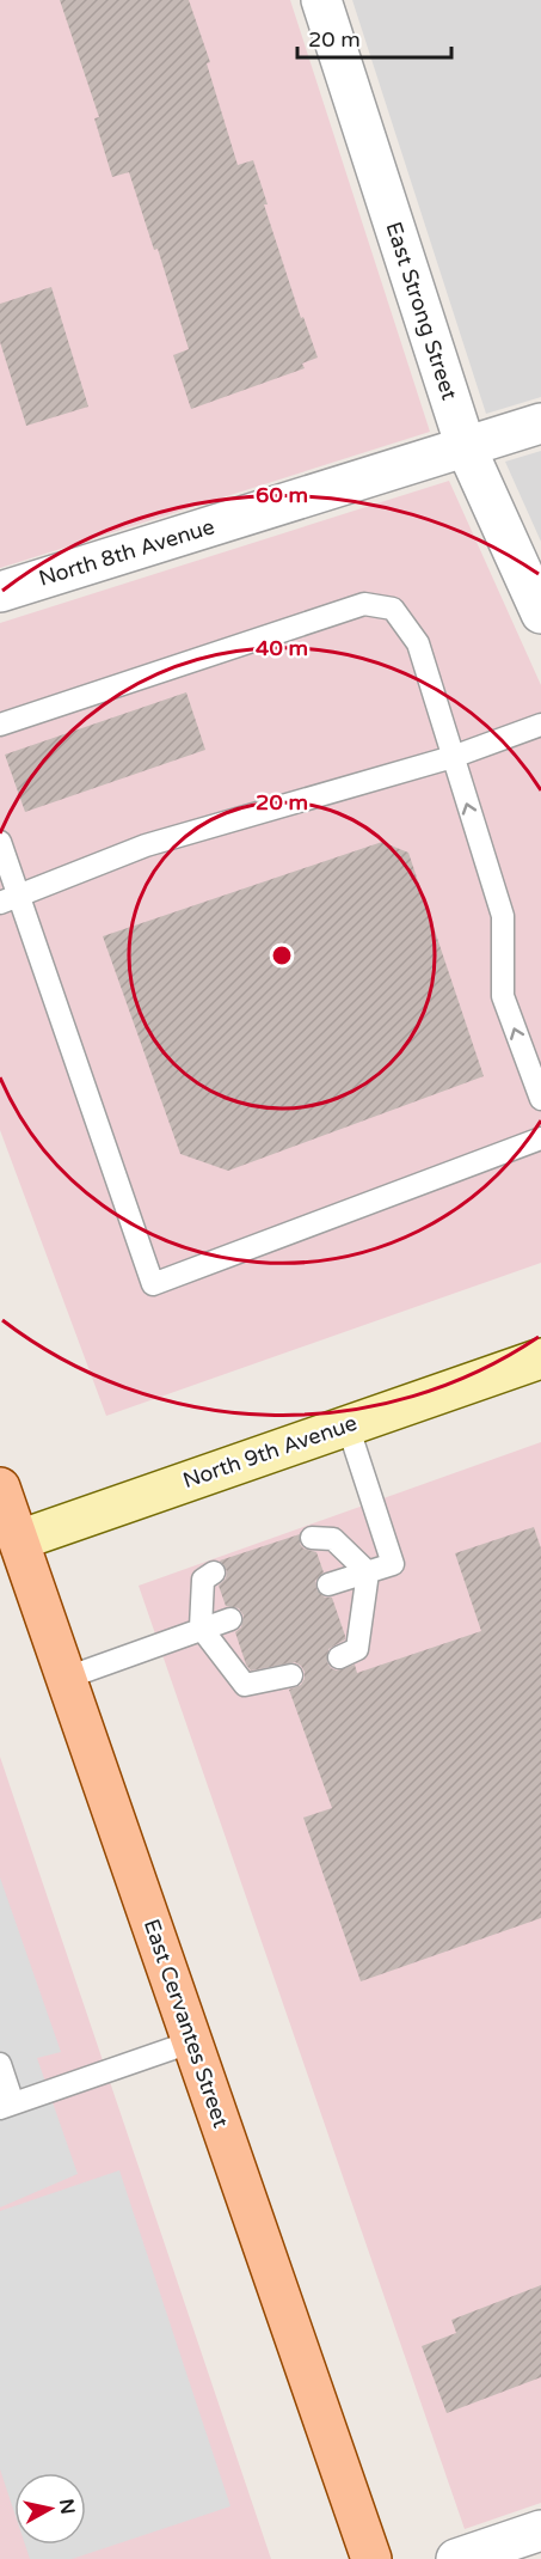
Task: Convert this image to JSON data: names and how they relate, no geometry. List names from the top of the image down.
{
  "streets": {
    "main road": ["North 9th Avenue", "East Cervantes Street"],
    "street": ["East Strong Street", "North 8th Avenue"]
  },
  "crossings": [
    ["East Strong Street", "North 8th Avenue"],
    ["North 9th Avenue", "East Cervantes Street"]
  ],
  "scale_bar": "20 m",
  "north": "right",
  "rings": ["60 m", "40 m", "20 m"]
}
